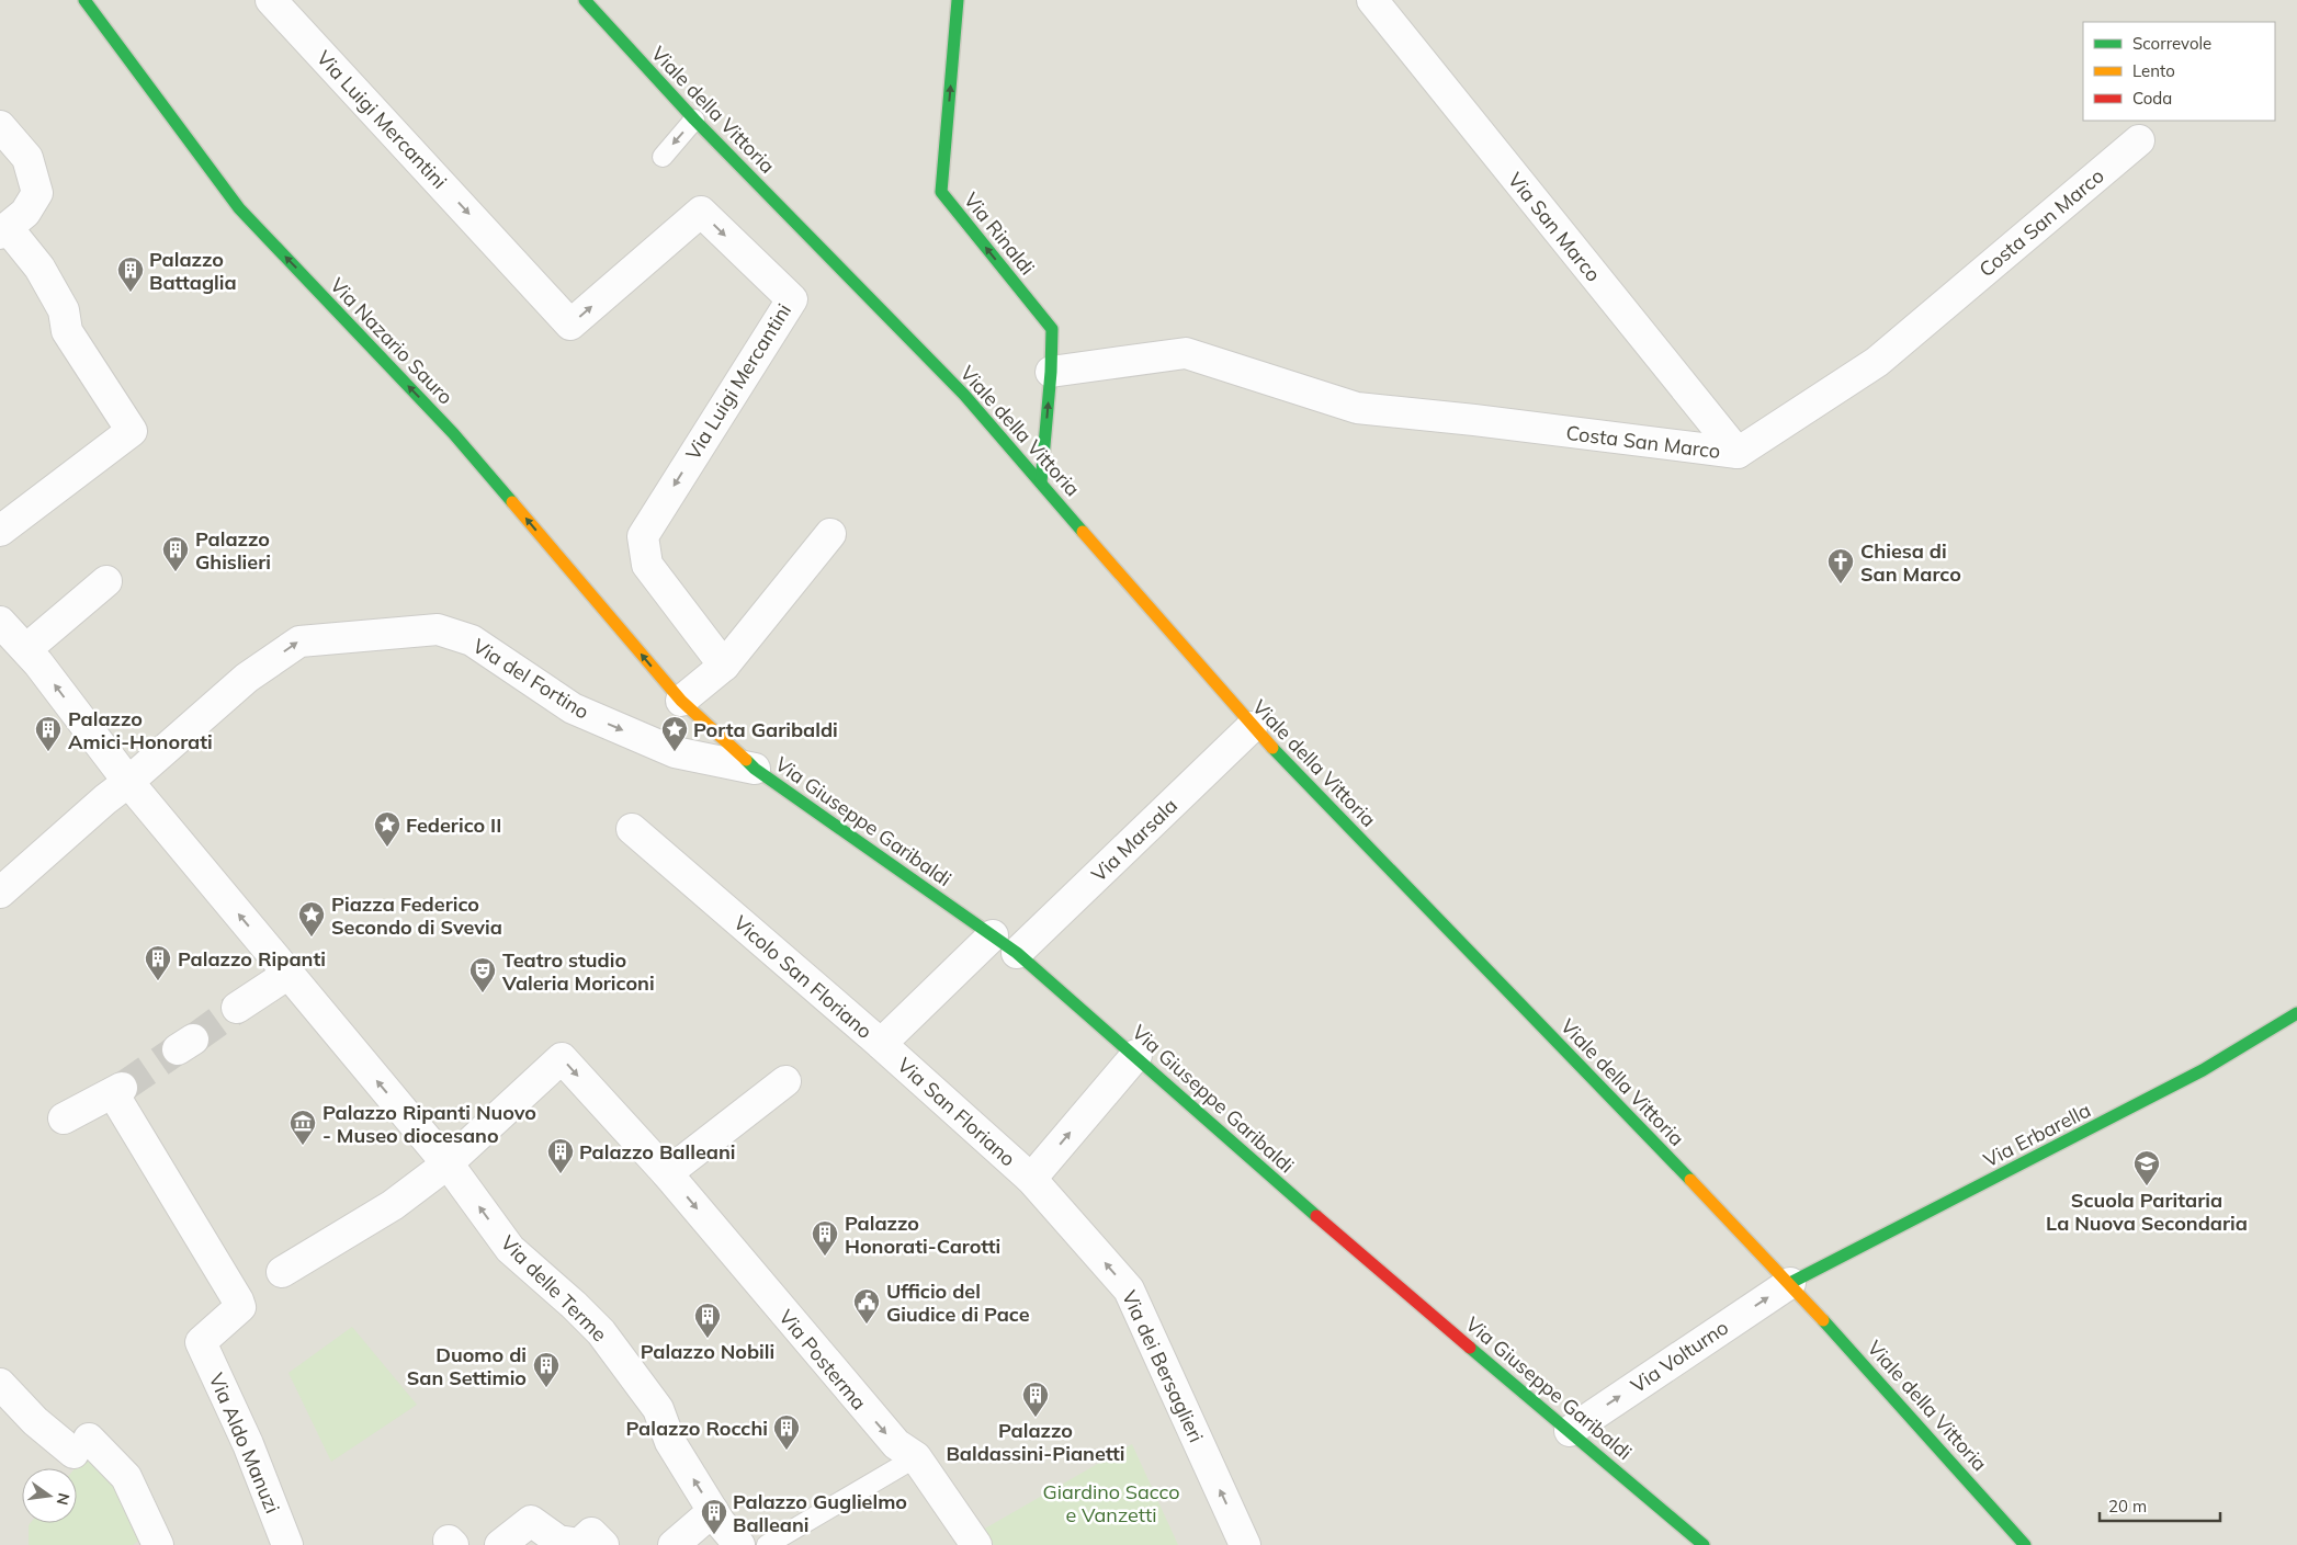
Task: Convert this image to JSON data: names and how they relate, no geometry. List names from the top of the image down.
{
  "streets": {
    "street": [
      "Viale della Vittoria",
      "Via Luigi Mercantini",
      "Costa San Marco",
      "Via San Marco",
      "Via Rinaldi",
      "Via Nazario Sauro",
      "Via del Fortino",
      "Via Giuseppe Garibaldi",
      "Via Marsala",
      "Vicolo San Floriano",
      "Via San Floriano",
      "Via Erbarella",
      "Via delle Terme",
      "Via Volturno",
      "Via Posterma",
      "Via dei Bersaglieri",
      "Via Aldo Manuzi"
    ]
  },
  "crossings": [
    ["Viale della Vittoria", "Via Rinaldi"],
    ["Viale della Vittoria", "Via Marsala"],
    ["Viale della Vittoria", "Via Erbarella"],
    ["Viale della Vittoria", "Via Volturno"],
    ["Costa San Marco", "Via San Marco"],
    ["Costa San Marco", "Via Rinaldi"],
    ["Via Nazario Sauro", "Via Giuseppe Garibaldi"],
    ["Via del Fortino", "Via Giuseppe Garibaldi"],
    ["Via Giuseppe Garibaldi", "Via Marsala"],
    ["Via Giuseppe Garibaldi", "Vicolo San Floriano"],
    ["Via Giuseppe Garibaldi", "Via Volturno"],
    ["Vicolo San Floriano", "Via San Floriano"],
    ["Via San Floriano", "Via dei Bersaglieri"],
    ["Via Erbarella", "Via Volturno"],
    ["Via delle Terme", "Via Posterma"]
  ],
  "one_way": [
    "Via Rinaldi",
    "Via Nazario Sauro",
    "Via del Fortino",
    "Via delle Terme",
    "Via Volturno",
    "Via dei Bersaglieri"
  ],
  "parks": ["Giardino Sacco e Vanzetti"],
  "places": {
    "building": [
      "Palazzo Battaglia",
      "Palazzo Ghislieri",
      "Palazzo Amici-Honorati",
      "Palazzo Ripanti",
      "Palazzo Balleani",
      "Palazzo Honorati-Carotti",
      "Palazzo Nobili",
      "Duomo di San Settimio",
      "Palazzo Baldassini-Pianetti",
      "Palazzo Rocchi",
      "Palazzo Guglielmo Balleani"
    ],
    "church": ["Chiesa di San Marco"],
    "place": ["Porta Garibaldi", "Federico II", "Piazza Federico Secondo di Svevia"],
    "theatre": ["Teatro studio Valeria Moriconi"],
    "museum": ["Palazzo Ripanti Nuovo - Museo diocesano"],
    "school or university": ["Scuola Paritaria La Nuova Secondaria"],
    "public building": ["Ufficio del Giudice di Pace"]
  },
  "legend": ["Scorrevole", "Lento", "Coda"],
  "scale_bar": "20 m",
  "north": "right"
}
